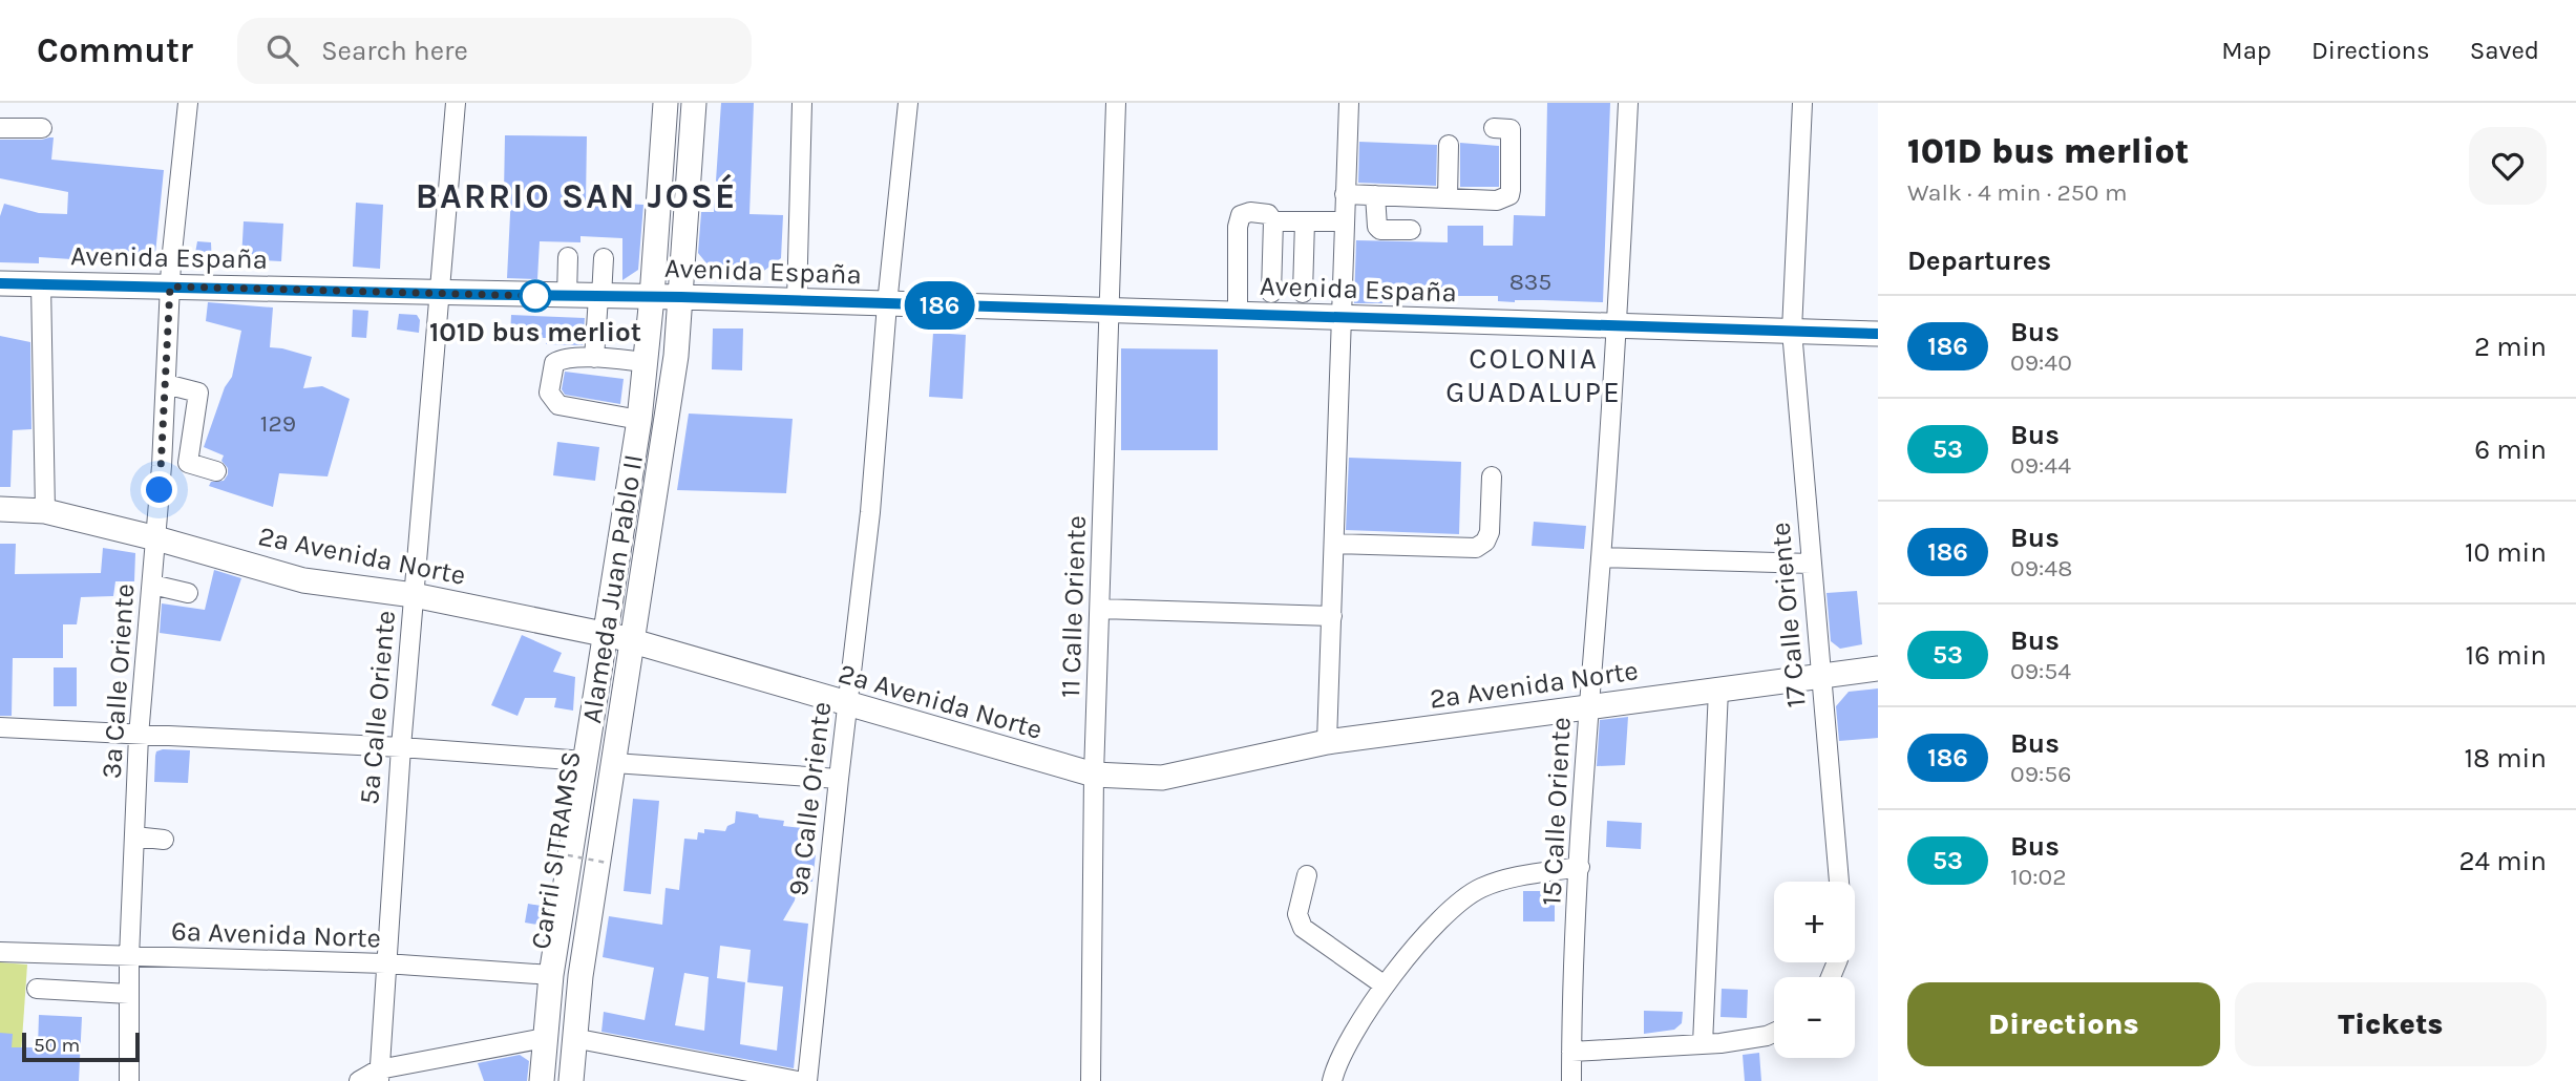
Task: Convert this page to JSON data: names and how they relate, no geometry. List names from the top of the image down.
{
  "streets": {
    "main road": [
      "Avenida España",
      "2a Avenida Norte",
      "Alameda Juan Pablo II",
      "Carril SITRAMSS"
    ],
    "street": [
      "11 Calle Oriente",
      "17 Calle Oriente",
      "3a Calle Oriente",
      "5a Calle Oriente",
      "9a Calle Oriente",
      "15 Calle Oriente",
      "6a Avenida Norte"
    ]
  },
  "crossings": [
    ["Avenida España", "Alameda Juan Pablo II"],
    ["Avenida España", "11 Calle Oriente"],
    ["Avenida España", "17 Calle Oriente"],
    ["Avenida España", "3a Calle Oriente"],
    ["Avenida España", "5a Calle Oriente"],
    ["Avenida España", "9a Calle Oriente"],
    ["Avenida España", "15 Calle Oriente"],
    ["2a Avenida Norte", "Alameda Juan Pablo II"],
    ["2a Avenida Norte", "11 Calle Oriente"],
    ["2a Avenida Norte", "17 Calle Oriente"],
    ["2a Avenida Norte", "3a Calle Oriente"],
    ["2a Avenida Norte", "5a Calle Oriente"],
    ["2a Avenida Norte", "9a Calle Oriente"],
    ["2a Avenida Norte", "15 Calle Oriente"],
    ["2a Avenida Norte", "Carril SITRAMSS"],
    ["Alameda Juan Pablo II", "Carril SITRAMSS"],
    ["Alameda Juan Pablo II", "6a Avenida Norte"],
    ["3a Calle Oriente", "6a Avenida Norte"],
    ["5a Calle Oriente", "6a Avenida Norte"]
  ],
  "districts": ["BARRIO SAN JOSÉ", "COLONIA GUADALUPE"],
  "places": ["101D bus merliot"],
  "lines": ["bus line 186"],
  "house_numbers": ["835", "129"],
  "scale_bar": "50 m",
  "page": {
    "header": "Commutr",
    "search": "Search here",
    "nav": ["Map", "Directions", "Saved"],
    "on_map": "186",
    "heading": [
      ["101D bus merliot", "Walk · 4 min · 250 m"],
      "Departures"
    ],
    "list": [
      {
        "mark": "186",
        "name": "Bus",
        "note": "09:40",
        "value": "2 min"
      },
      {
        "mark": "53",
        "name": "Bus",
        "note": "09:44",
        "value": "6 min"
      },
      {
        "mark": "186",
        "name": "Bus",
        "note": "09:48",
        "value": "10 min"
      },
      {
        "mark": "53",
        "name": "Bus",
        "note": "09:54",
        "value": "16 min"
      },
      {
        "mark": "186",
        "name": "Bus",
        "note": "09:56",
        "value": "18 min"
      },
      {
        "mark": "53",
        "name": "Bus",
        "note": "10:02",
        "value": "24 min"
      }
    ],
    "map_buttons": ["+", "−"],
    "buttons": ["Directions", "Tickets"],
    "scale": "50 m"
  }
}
